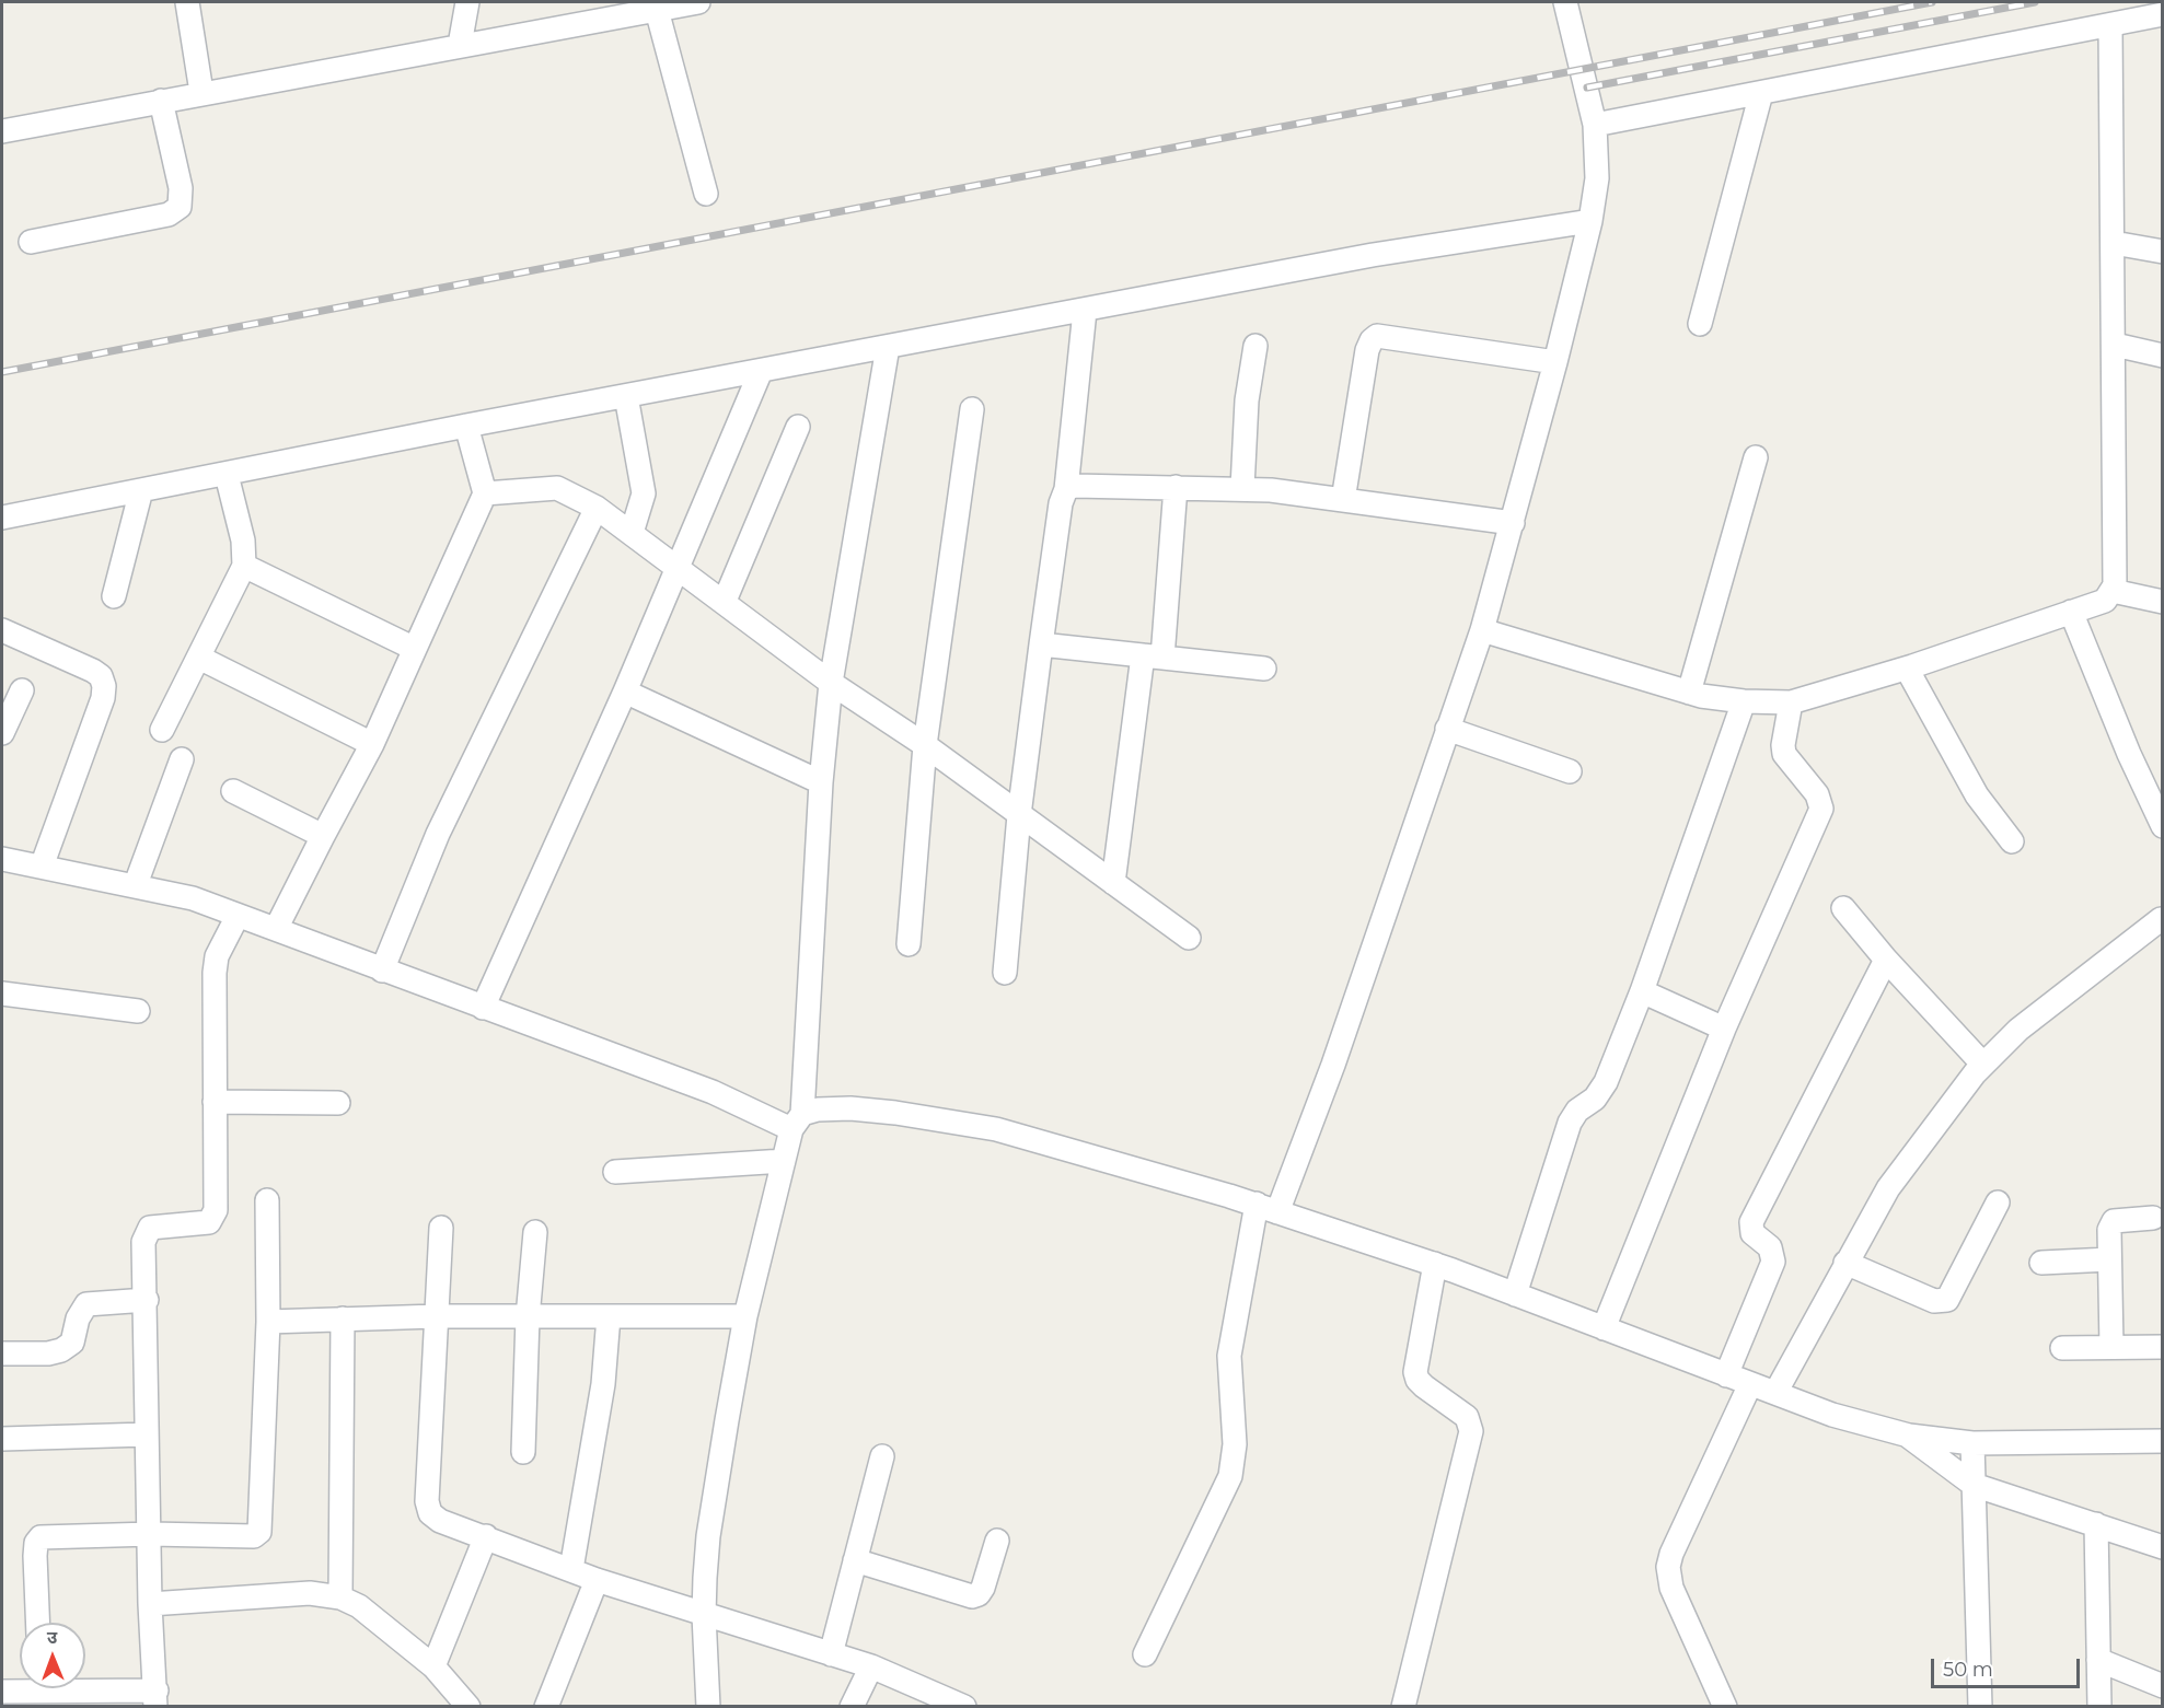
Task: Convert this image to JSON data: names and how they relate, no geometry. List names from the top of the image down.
{
  "scale_bar": "50 m",
  "north": "top"
}
